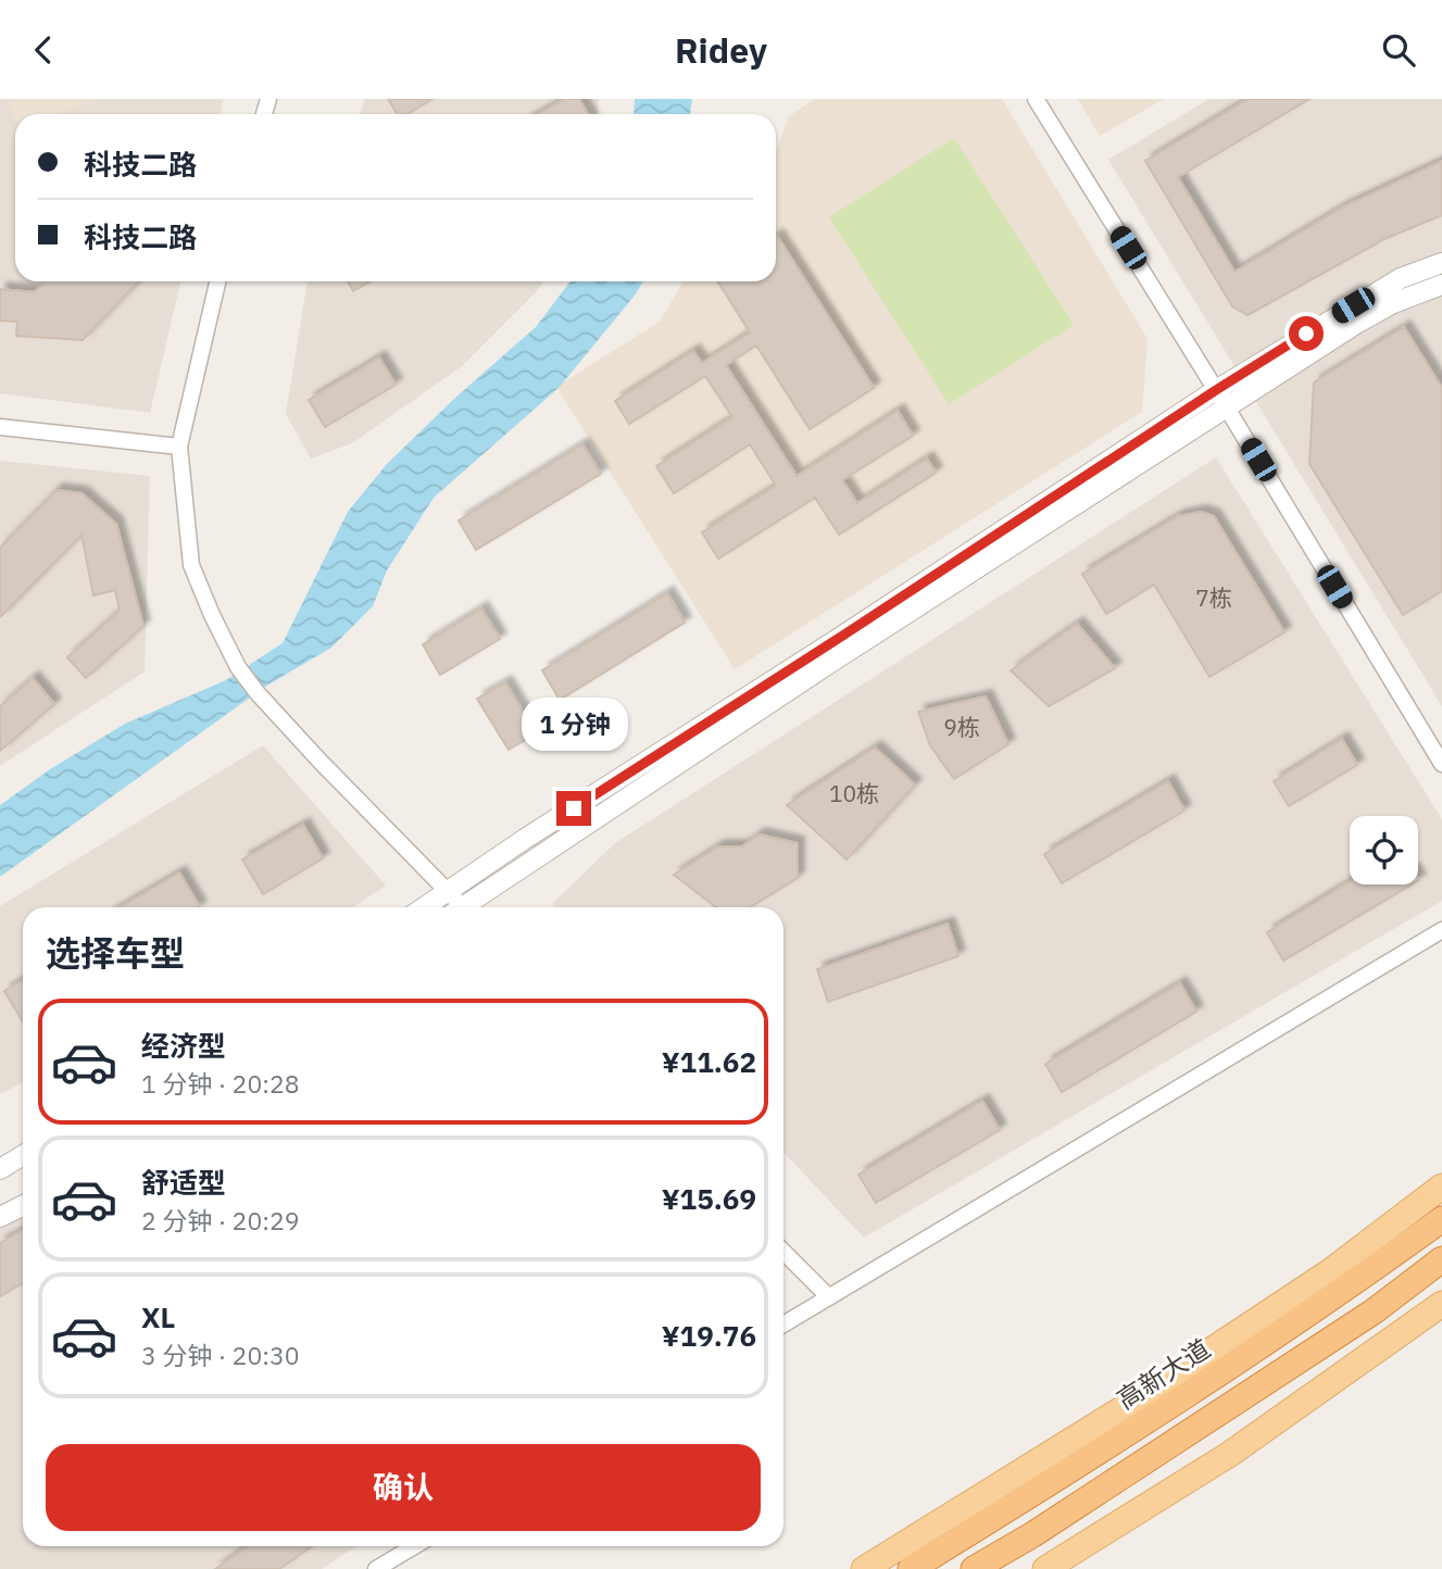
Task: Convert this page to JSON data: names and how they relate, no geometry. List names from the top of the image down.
{
  "streets": {
    "highway": ["高新大道"]
  },
  "house_numbers": ["7栋", "9栋", "10栋"],
  "page": {
    "header": "Ridey",
    "banner": ["科技二路", "科技二路"],
    "bubble": "1 分钟",
    "heading": "选择车型",
    "list": [
      {
        "name": "经济型",
        "note": "1 分钟 · 20:28",
        "value": "¥11.62"
      },
      {
        "name": "舒适型",
        "note": "2 分钟 · 20:29",
        "value": "¥15.69"
      },
      {
        "name": "XL",
        "note": "3 分钟 · 20:30",
        "value": "¥19.76"
      }
    ],
    "buttons": "确认"
  }
}
